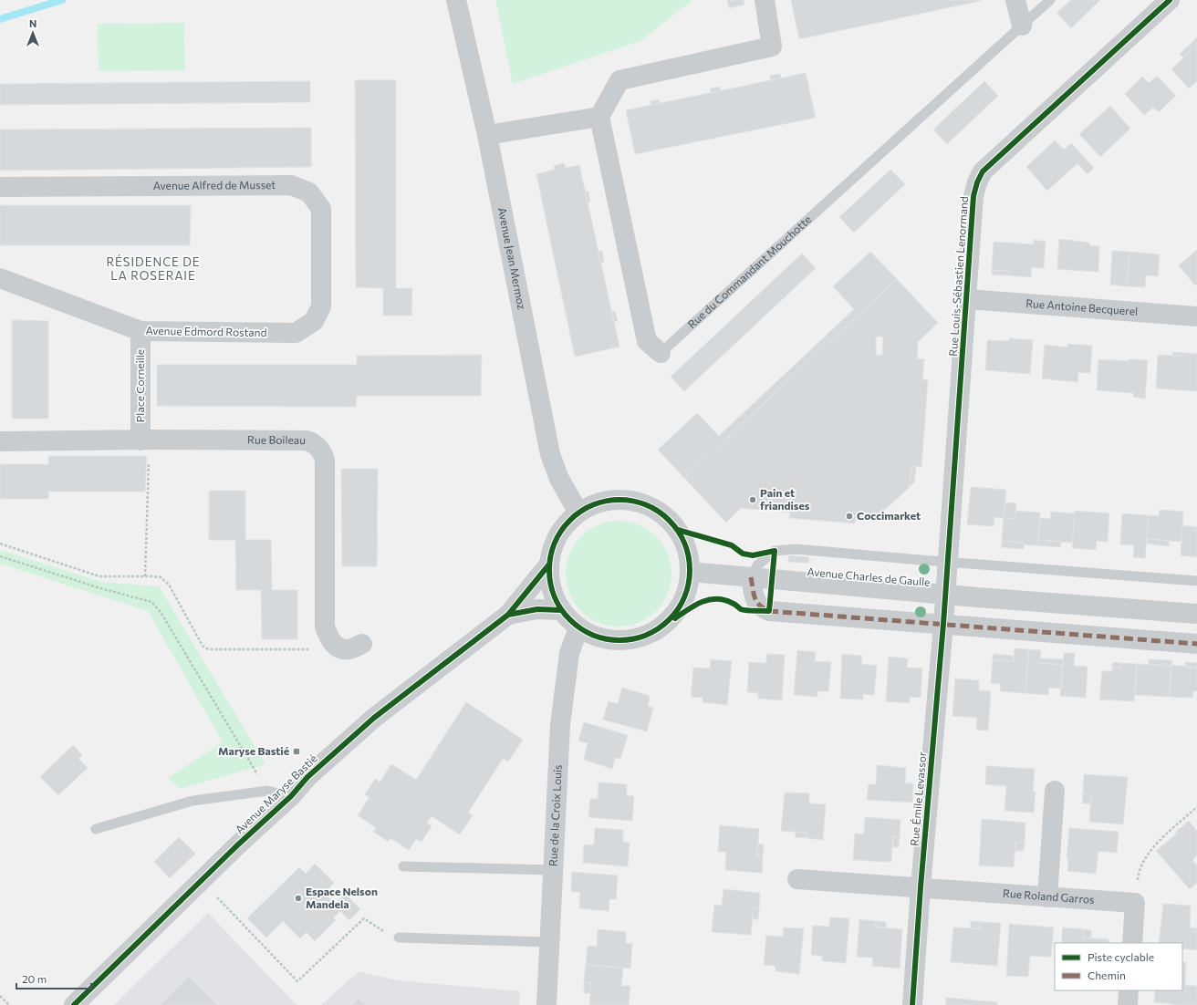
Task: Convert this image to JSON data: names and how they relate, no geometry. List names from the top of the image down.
{
  "streets": {
    "street": [
      "Avenue Alfred de Musset",
      "Avenue Jean Mermoz",
      "Rue du Commandant Mouchotte",
      "Rue Louis-Sébastien Lenormand",
      "Rue Antoine Becquerel",
      "Avenue Edmord Rostand",
      "Place Corneille",
      "Rue Boileau",
      "Avenue Charles de Gaulle",
      "Avenue Maryse Bastié",
      "Rue Émile Levassor",
      "Rue de la Croix Louis",
      "Rue Roland Garros"
    ]
  },
  "crossings": [
    ["Avenue Alfred de Musset", "Avenue Edmord Rostand"],
    ["Rue Louis-Sébastien Lenormand", "Rue Antoine Becquerel"],
    ["Rue Louis-Sébastien Lenormand", "Avenue Charles de Gaulle"],
    ["Rue Louis-Sébastien Lenormand", "Rue Émile Levassor"],
    ["Avenue Edmord Rostand", "Place Corneille"],
    ["Place Corneille", "Rue Boileau"],
    ["Avenue Charles de Gaulle", "Rue Émile Levassor"],
    ["Rue Émile Levassor", "Rue Roland Garros"]
  ],
  "districts": ["RÉSIDENCE DE LA ROSERAIE"],
  "places": {
    "other": ["Pain et friandises", "Coccimarket", "Espace Nelson Mandela"],
    "transit": ["Maryse Bastié"]
  },
  "legend": ["Piste cyclable", "Chemin"],
  "scale_bar": "20 m",
  "north": "top"
}
